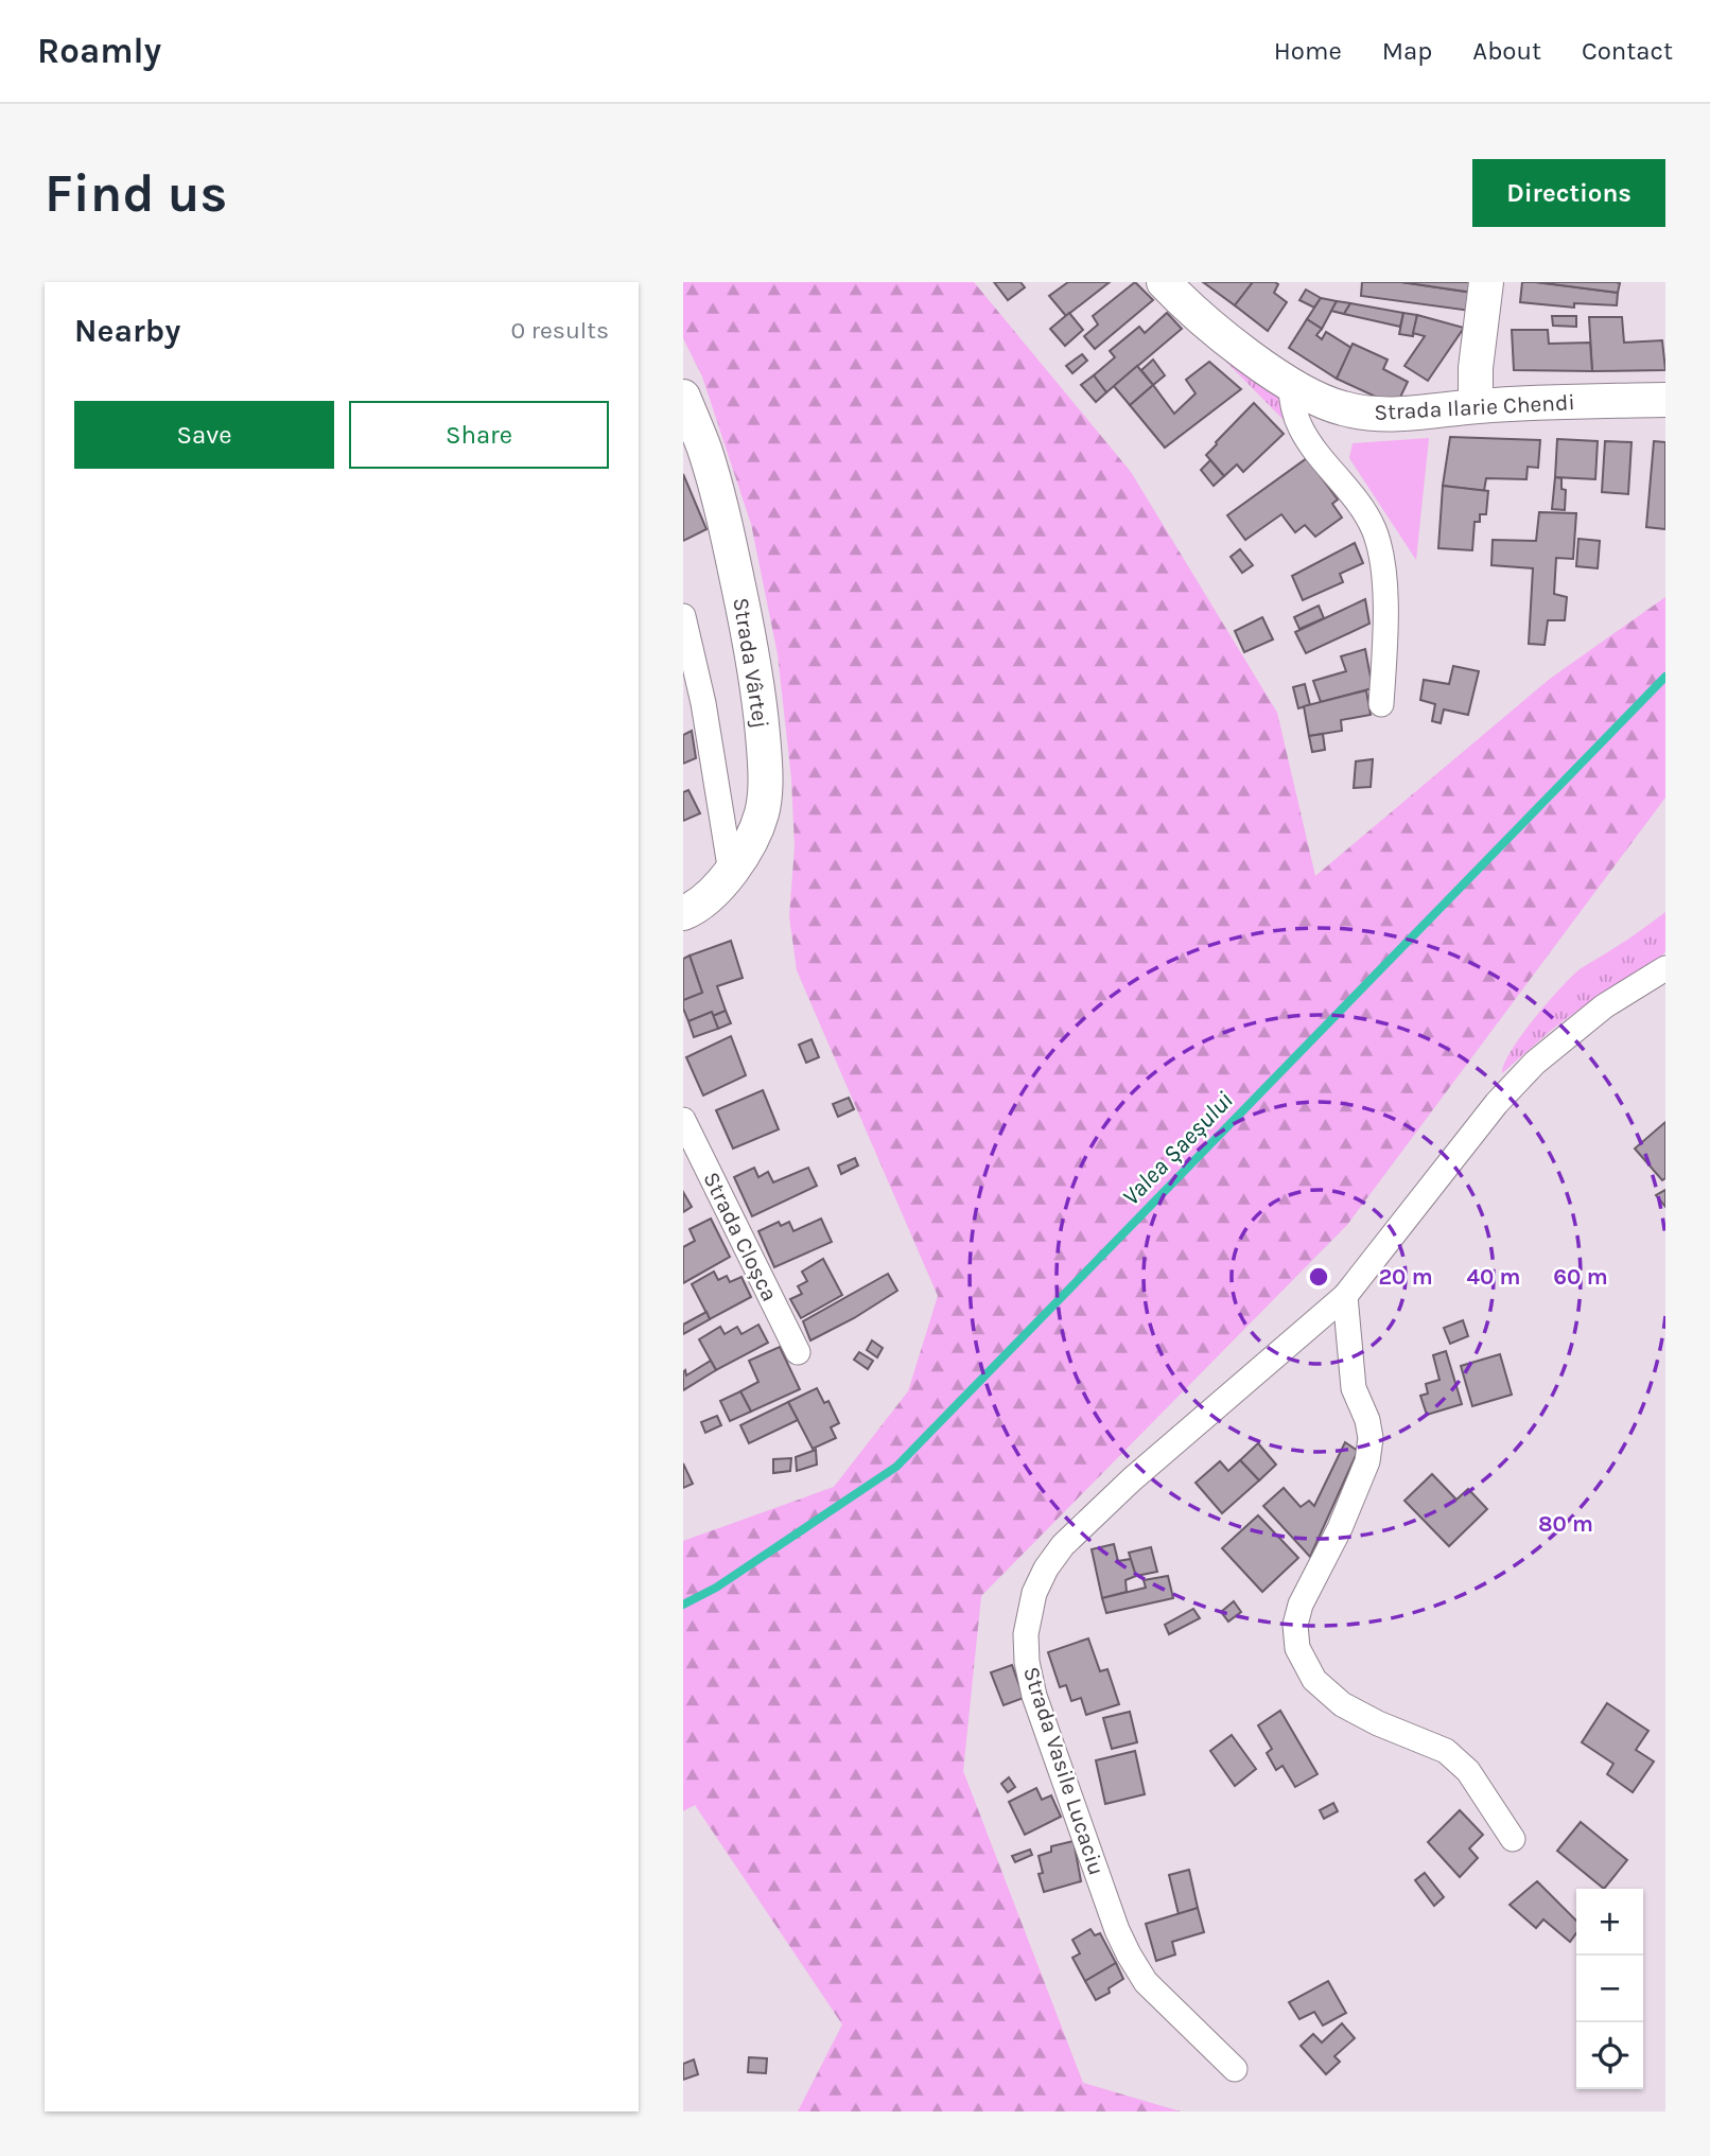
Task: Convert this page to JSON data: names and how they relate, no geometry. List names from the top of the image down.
{
  "streets": {
    "street": [
      "Strada Ilarie Chendi",
      "Strada Vârtej",
      "Strada Cloșca",
      "Strada Vasile Lucaciu"
    ]
  },
  "water": ["Valea Șaeșului"],
  "page": {
    "header": "Roamly",
    "nav": [
      "Home",
      "Map",
      "About",
      "Contact"
    ],
    "buttons": [
      "Directions",
      ["Save", "Share"]
    ],
    "title": "Find us",
    "heading": ["Nearby", "0 results"],
    "map_buttons": ["+", "−"]
  },
  "rings": [
    "20 m",
    "40 m",
    "60 m",
    "80 m"
  ]
}
